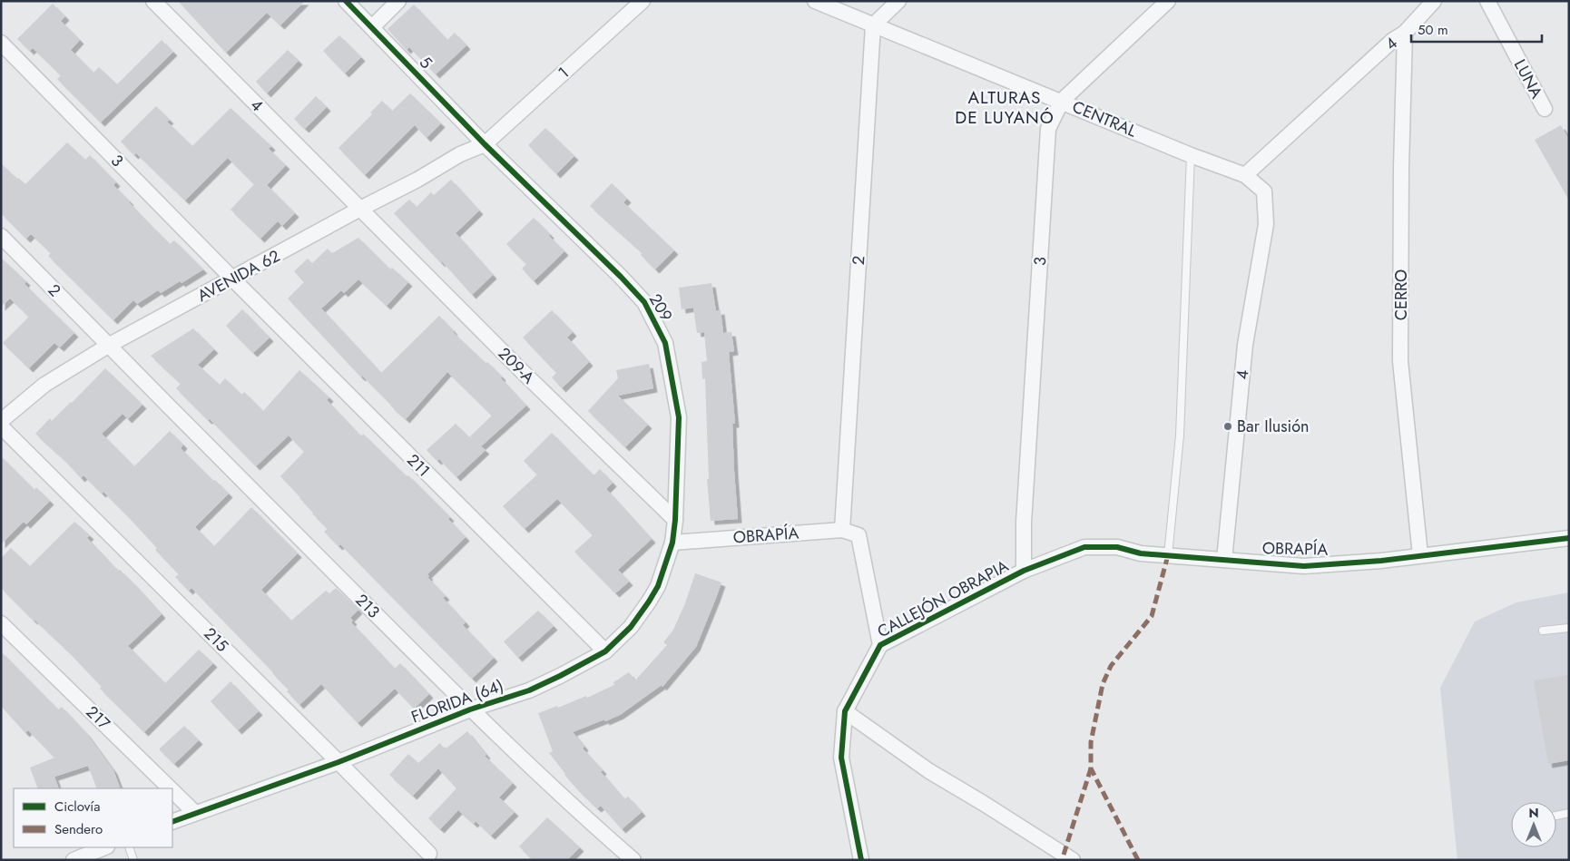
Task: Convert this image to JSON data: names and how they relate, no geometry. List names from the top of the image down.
{
  "streets": {
    "street": [
      "4",
      "5",
      "1",
      "LUNA",
      "CENTRAL",
      "3",
      "2",
      "AVENIDA 62",
      "CERRO",
      "209",
      "209-A",
      "211",
      "OBRAPÍA",
      "CALLEJÓN OBRAPIA",
      "213",
      "215",
      "FLORIDA (64)",
      "217"
    ]
  },
  "crossings": [
    ["4", "CENTRAL"],
    ["4", "AVENIDA 62"],
    ["4", "CERRO"],
    ["4", "209-A"],
    ["4", "OBRAPÍA"],
    ["5", "1"],
    ["5", "AVENIDA 62"],
    ["5", "209"],
    ["1", "AVENIDA 62"],
    ["1", "209"],
    ["CENTRAL", "3"],
    ["CENTRAL", "2"],
    ["3", "AVENIDA 62"],
    ["3", "211"],
    ["3", "OBRAPÍA"],
    ["3", "CALLEJÓN OBRAPIA"],
    ["2", "AVENIDA 62"],
    ["2", "OBRAPÍA"],
    ["2", "213"],
    ["AVENIDA 62", "209"],
    ["AVENIDA 62", "209-A"],
    ["AVENIDA 62", "211"],
    ["AVENIDA 62", "213"],
    ["CERRO", "OBRAPÍA"],
    ["209", "209-A"],
    ["209", "FLORIDA (64)"],
    ["209-A", "FLORIDA (64)"],
    ["211", "FLORIDA (64)"],
    ["OBRAPÍA", "CALLEJÓN OBRAPIA"],
    ["OBRAPÍA", "FLORIDA (64)"],
    ["213", "FLORIDA (64)"],
    ["215", "FLORIDA (64)"],
    ["FLORIDA (64)", "217"]
  ],
  "districts": ["ALTURAS DE LUYANÓ"],
  "places": ["Bar Ilusión"],
  "legend": ["Ciclovía", "Sendero"],
  "scale_bar": "50 m",
  "north": "top"
}
